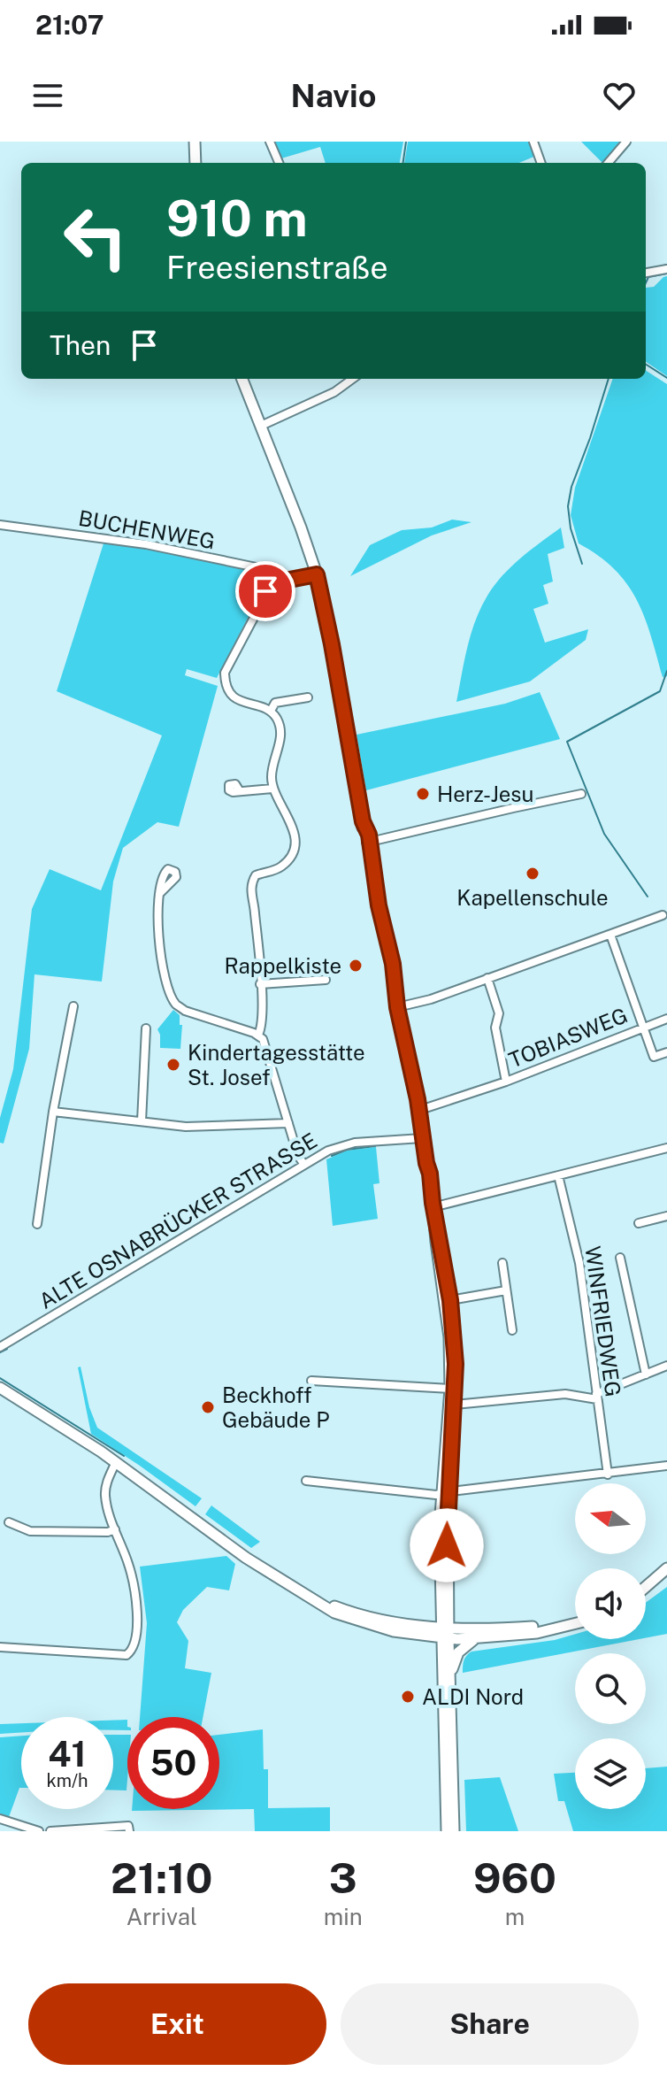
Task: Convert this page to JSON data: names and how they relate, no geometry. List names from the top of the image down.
{
  "streets": {
    "street": [
      "BUCHENWEG",
      "TOBIASWEG",
      "ALTE OSNABRÜCKER STRASSE",
      "WINFRIEDWEG"
    ]
  },
  "places": [
    "Herz-Jesu",
    "Kapellenschule",
    "Rappelkiste",
    "Kindertagesstätte St. Josef",
    "Beckhoff Gebäude P",
    "ALDI Nord"
  ],
  "north": "left",
  "page": {
    "status": "21:07",
    "header": "Navio",
    "turn": ["910 m", "Freesienstraße"],
    "then": "Then",
    "speed": "41 km/h",
    "limit": "50",
    "eta": [
      "21:10",
      "Arrival",
      "3",
      "min",
      "960",
      "m"
    ],
    "buttons": ["Exit", "Share"]
  }
}
